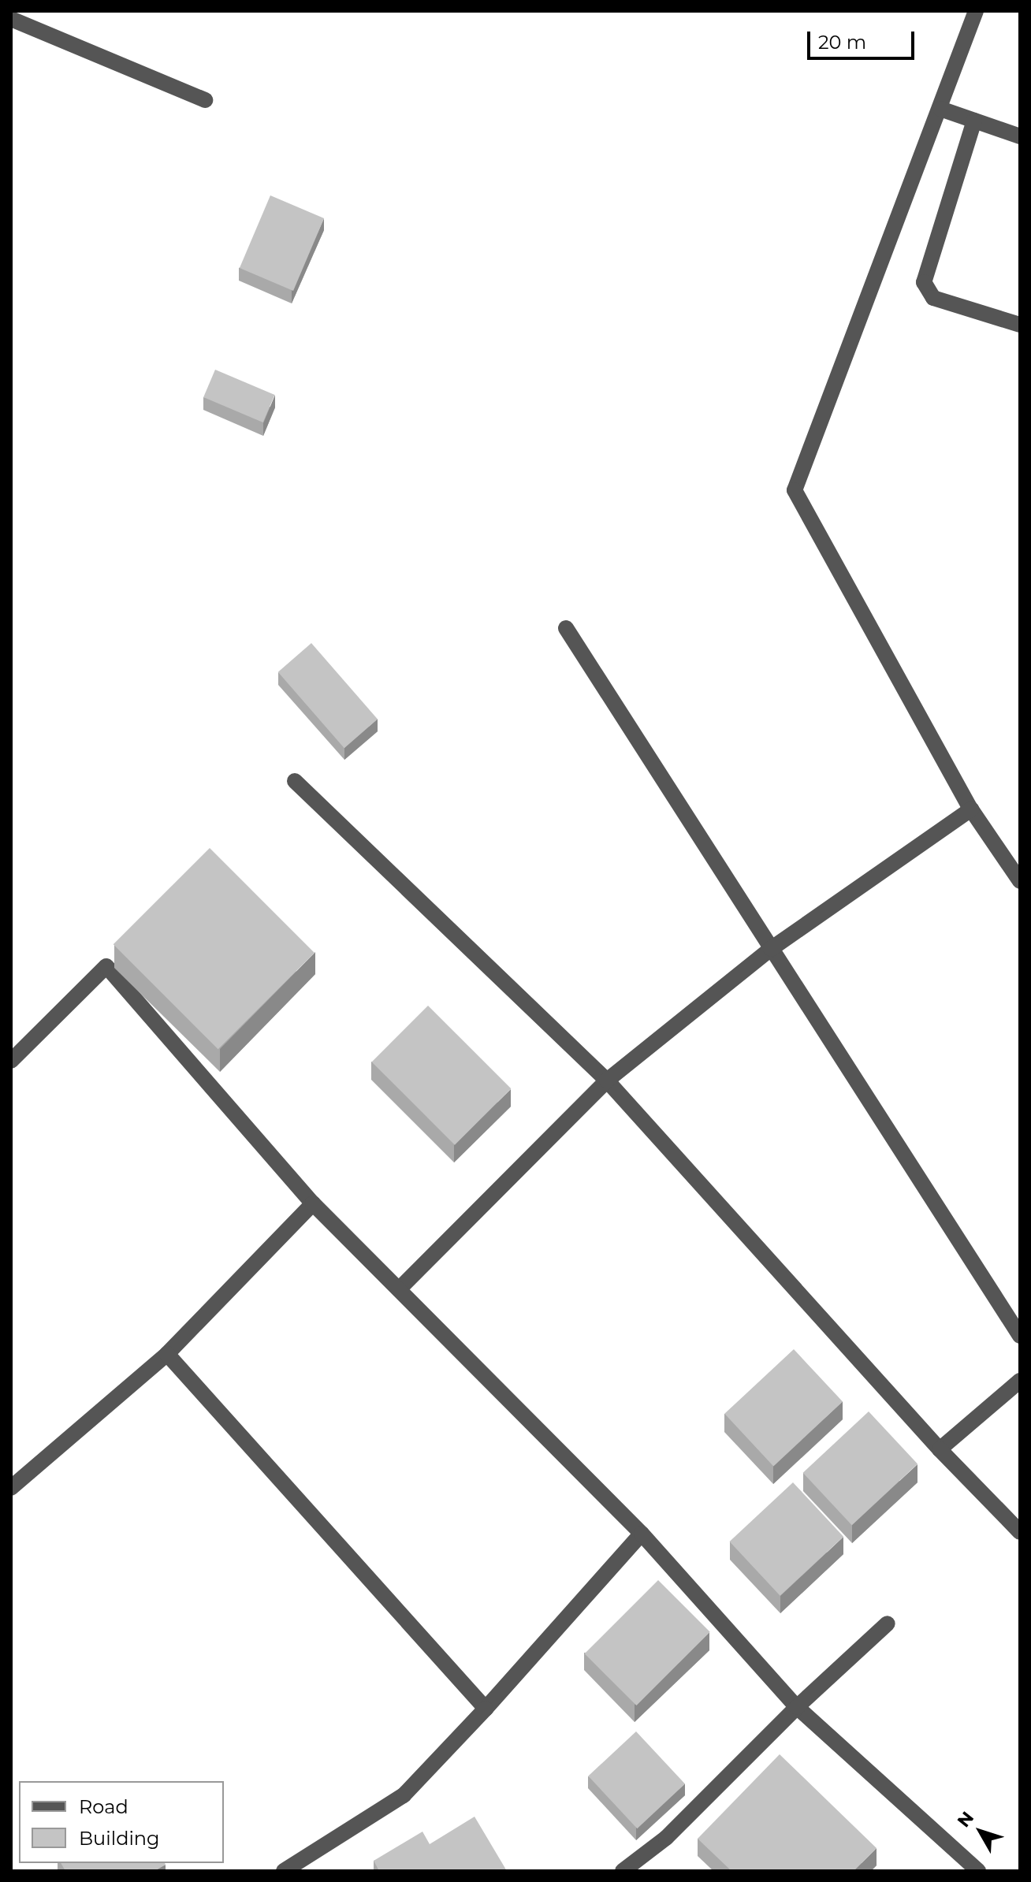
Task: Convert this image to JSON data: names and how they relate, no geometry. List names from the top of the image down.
{
  "legend": ["Road", "Building"],
  "scale_bar": "20 m",
  "north": "top left"
}
